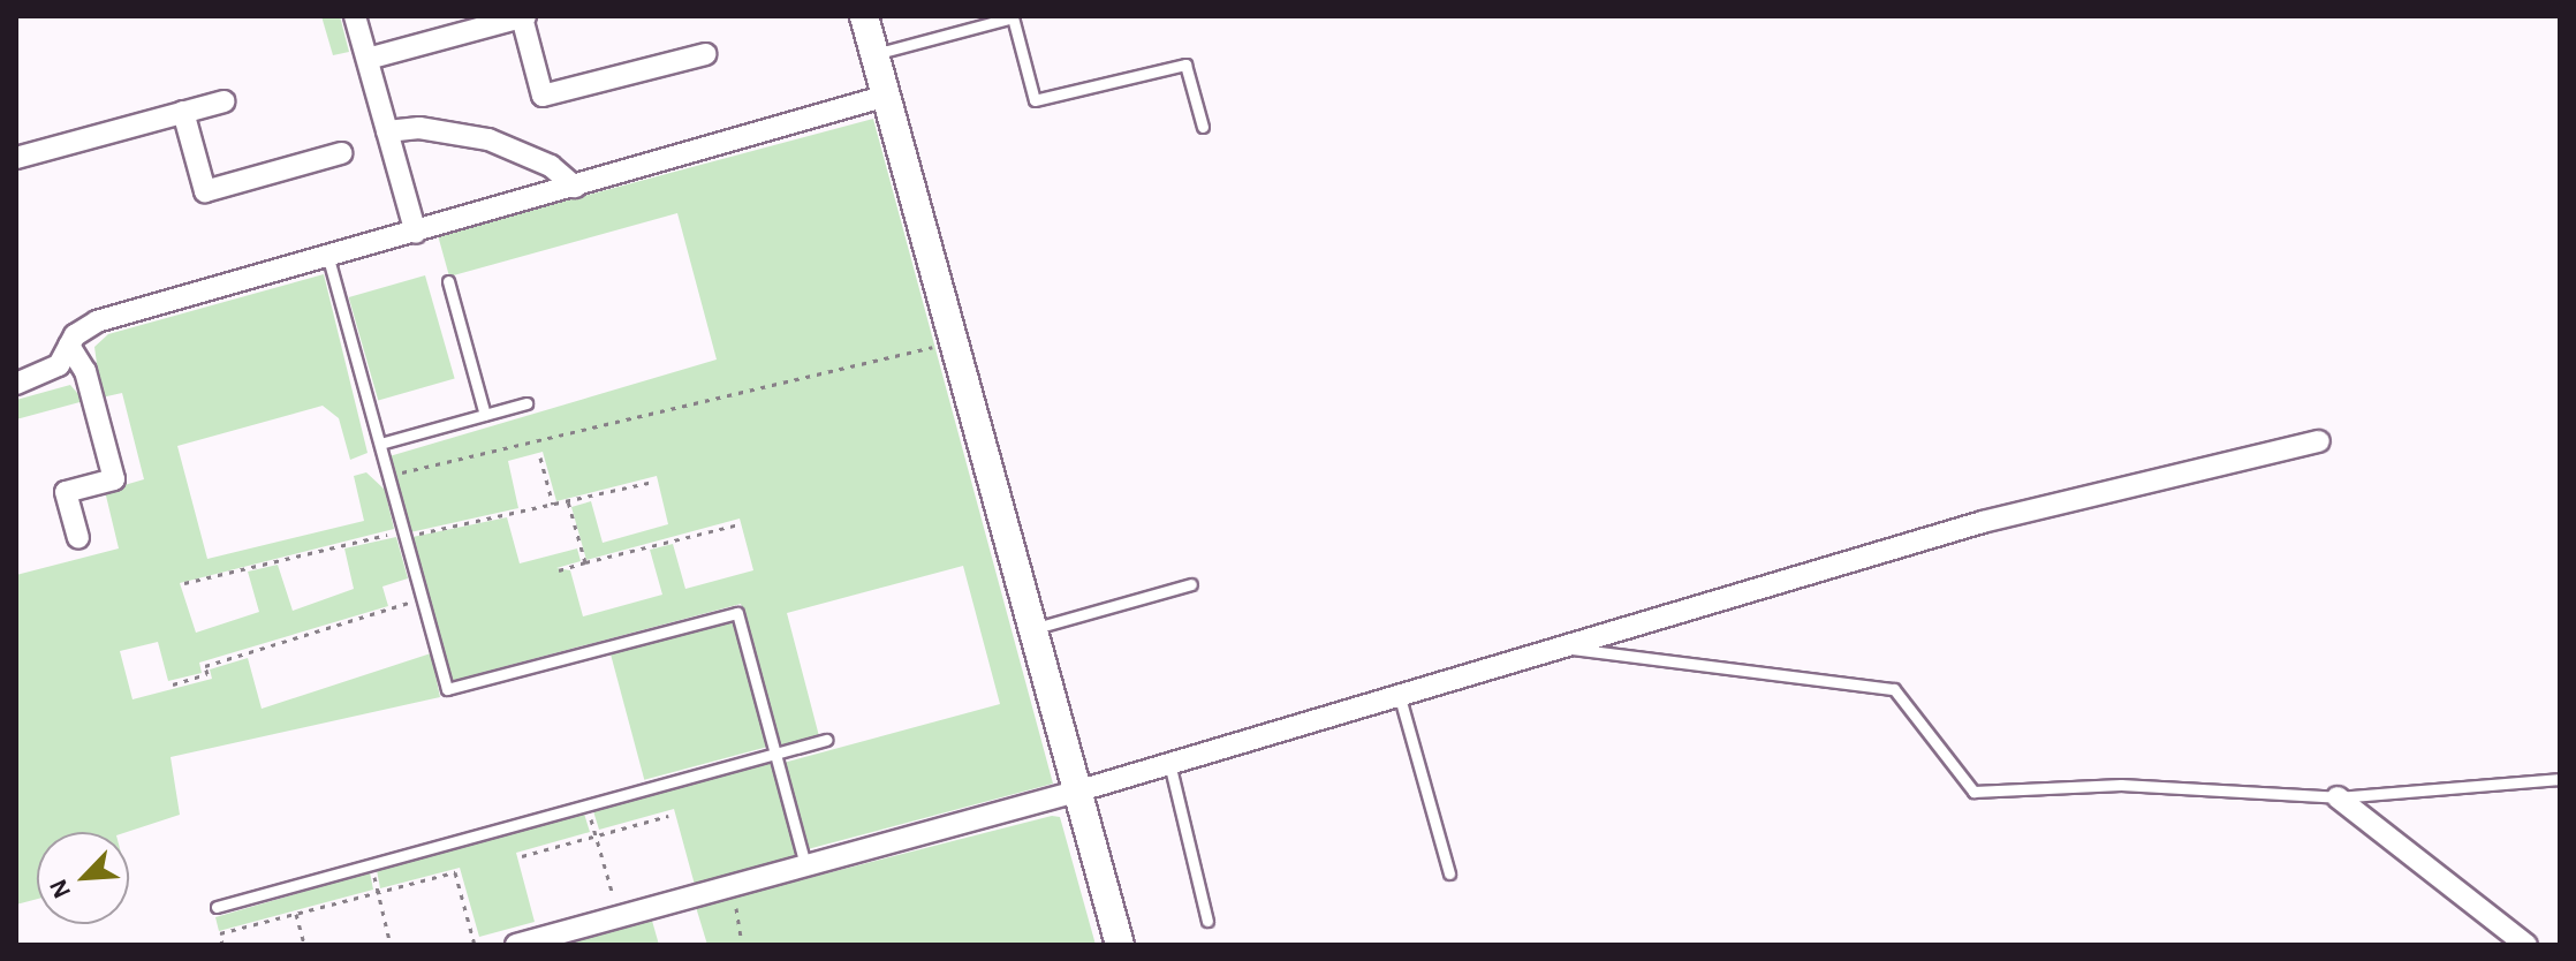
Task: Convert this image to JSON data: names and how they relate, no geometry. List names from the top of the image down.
{
  "north": "bottom left"
}
